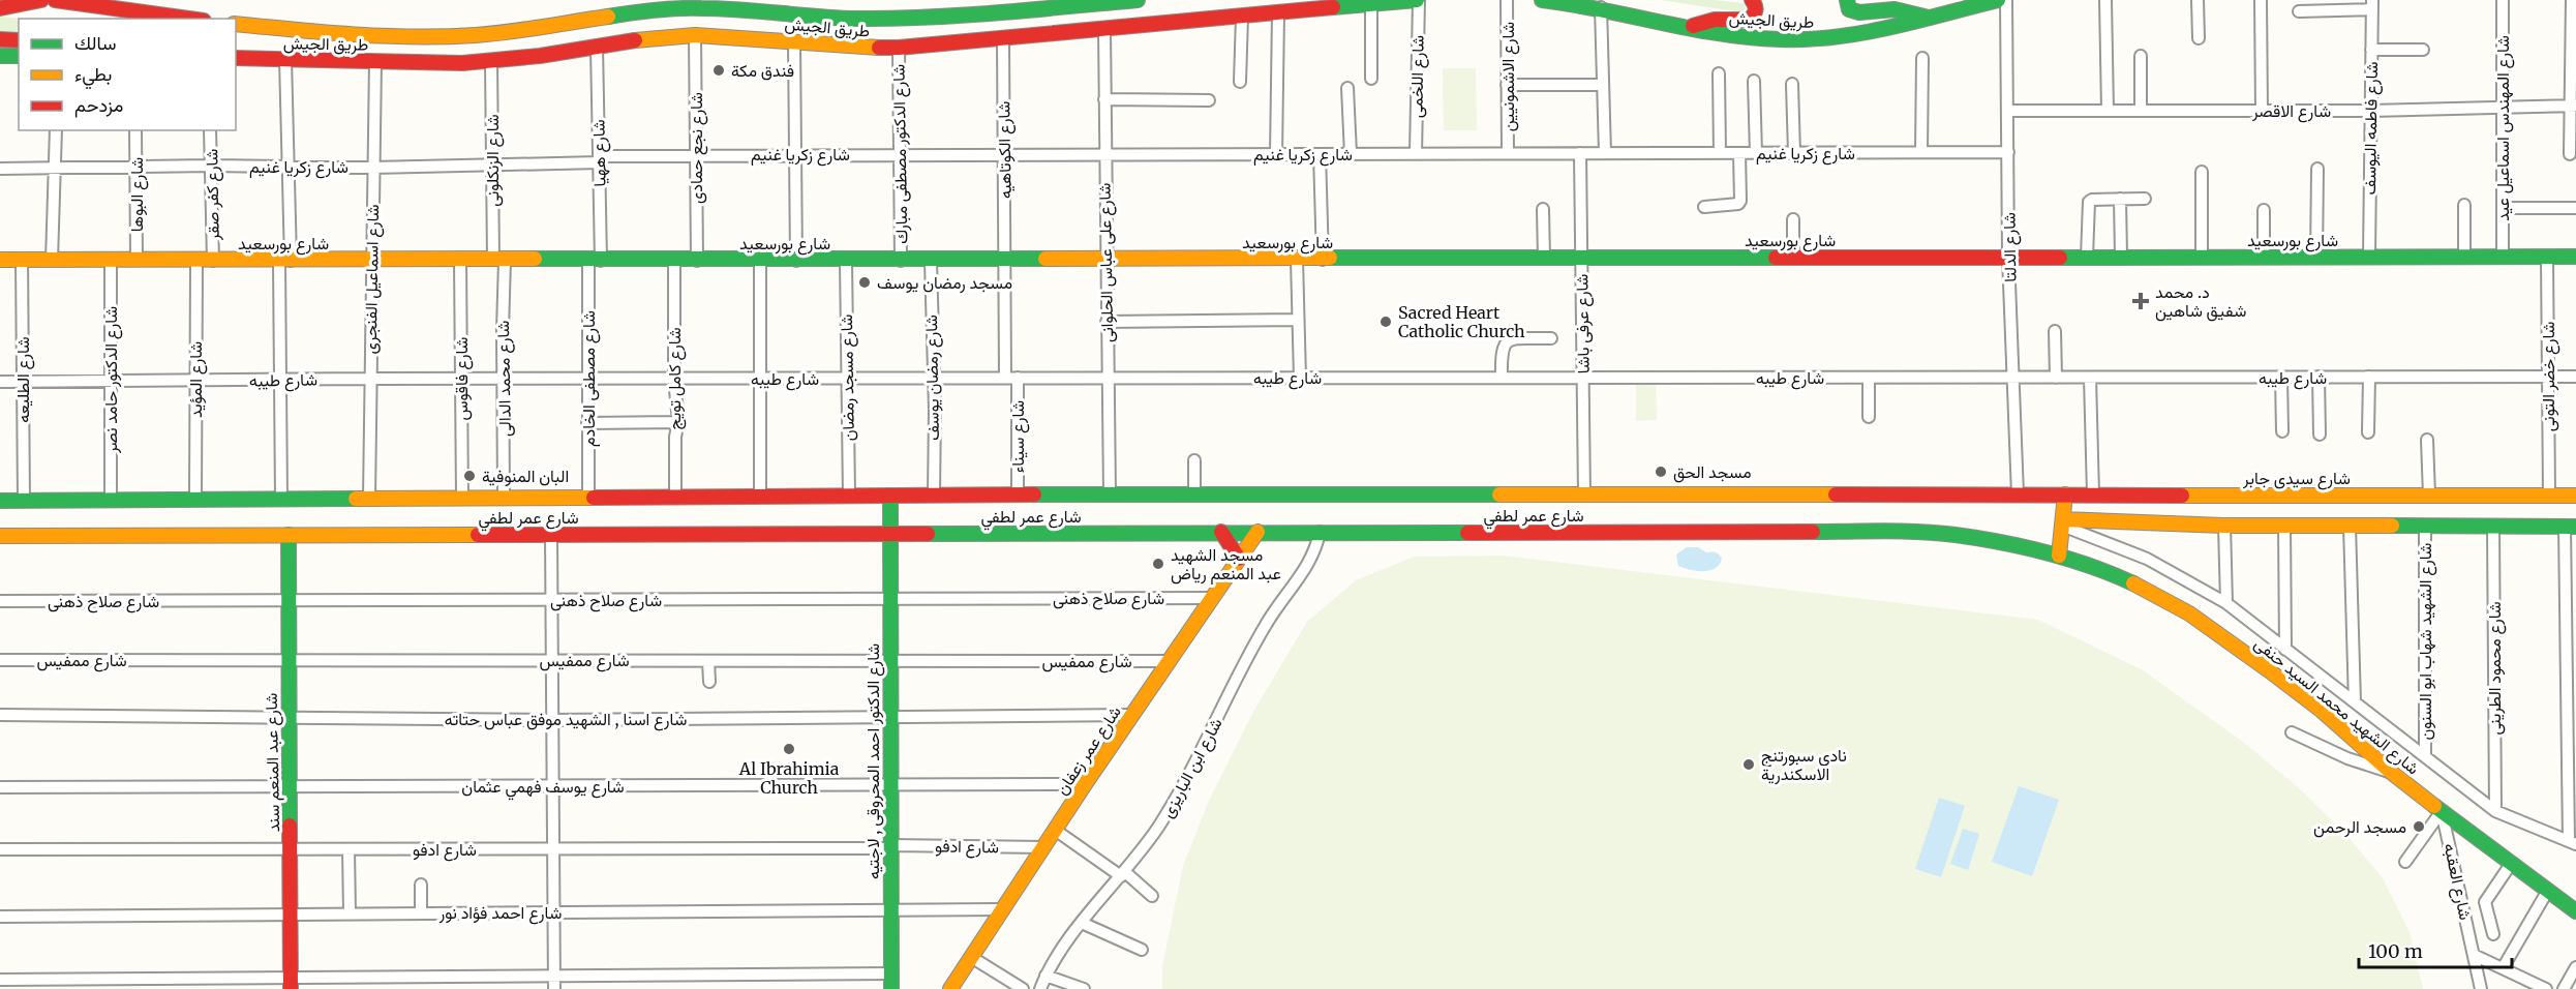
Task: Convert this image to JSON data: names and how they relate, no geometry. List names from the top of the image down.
{
  "streets": {
    "main road": [
      "طريق الجيش",
      "شارع بورسعيد",
      "شارع سيدى جابر",
      "شارع عمر لطفي",
      "شارع الشهيد محمد السيد حنفى",
      "شارع عمر زعفان",
      "شارع الدكتور احمد المحروقى , لاجتيه",
      "شارع عبد المنعم سند"
    ],
    "street": [
      "شارع اللخمى",
      "شارع الاشمونيين",
      "شارع الاقصر",
      "شارع فاطمه اليوسف",
      "شارع المهندس اسماعيل عيد",
      "شارع نجع حمادى",
      "شارع الكوتاهيه",
      "شارع ههيا",
      "شارع زكريا غنيم",
      "شارع الدكتور مصطفى مبارك",
      "شارع الزنكلونى",
      "شارع البوها",
      "شارع كفر صقر",
      "شارع الدلتا",
      "شارع على عباس الحلوانى",
      "شارع اسماعيل الفنجرى",
      "شارع عرفى باشا",
      "شارع خضر التونى",
      "شارع مسجد رمضان",
      "شارع رمضان يوسف",
      "شارع طيبه",
      "شارع فاقوس",
      "شارع محمد الدالى",
      "شارع مصطفى الخادم",
      "شارع كامل تويج",
      "شارع الطليعه",
      "شارع الدكتور حامد نصر",
      "شارع المؤيد",
      "شارع سيناء",
      "شارع صلاح ذهنى",
      "شارع الشهيد شهاب ابو السنون",
      "شارع ممفيس",
      "شارع محمود الطرينى",
      "شارع اسنا , الشهيد موفق عباس حتاته",
      "شارع ابن الباريزى",
      "شارع يوسف فهمي عثمان",
      "شارع ادفو",
      "شارع العقبه",
      "شارع احمد فؤاد نور"
    ]
  },
  "crossings": [
    ["طريق الجيش", "شارع اللخمى"],
    ["طريق الجيش", "شارع نجع حمادى"],
    ["طريق الجيش", "شارع الكوتاهيه"],
    ["طريق الجيش", "شارع ههيا"],
    ["طريق الجيش", "شارع الدكتور مصطفى مبارك"],
    ["طريق الجيش", "شارع الزنكلونى"],
    ["طريق الجيش", "شارع على عباس الحلوانى"],
    ["طريق الجيش", "شارع اسماعيل الفنجرى"],
    ["شارع اللخمى", "شارع زكريا غنيم"],
    ["شارع الاشمونيين", "شارع زكريا غنيم"],
    ["شارع الاقصر", "شارع فاطمه اليوسف"],
    ["شارع الاقصر", "شارع المهندس اسماعيل عيد"],
    ["شارع الاقصر", "شارع الدلتا"],
    ["شارع فاطمه اليوسف", "شارع بورسعيد"],
    ["شارع المهندس اسماعيل عيد", "شارع بورسعيد"],
    ["شارع نجع حمادى", "شارع زكريا غنيم"],
    ["شارع نجع حمادى", "شارع بورسعيد"],
    ["شارع الكوتاهيه", "شارع زكريا غنيم"],
    ["شارع الكوتاهيه", "شارع بورسعيد"],
    ["شارع الكوتاهيه", "شارع طيبه"],
    ["شارع ههيا", "شارع زكريا غنيم"],
    ["شارع ههيا", "شارع بورسعيد"],
    ["شارع ههيا", "شارع مصطفى الخادم"],
    ["شارع زكريا غنيم", "شارع الدكتور مصطفى مبارك"],
    ["شارع زكريا غنيم", "شارع الزنكلونى"],
    ["شارع زكريا غنيم", "شارع البوها"],
    ["شارع زكريا غنيم", "شارع كفر صقر"],
    ["شارع زكريا غنيم", "شارع الدلتا"],
    ["شارع زكريا غنيم", "شارع على عباس الحلوانى"],
    ["شارع زكريا غنيم", "شارع اسماعيل الفنجرى"],
    ["شارع زكريا غنيم", "شارع عرفى باشا"],
    ["شارع الدكتور مصطفى مبارك", "شارع بورسعيد"],
    ["شارع الزنكلونى", "شارع بورسعيد"],
    ["شارع الزنكلونى", "شارع محمد الدالى"],
    ["شارع البوها", "شارع بورسعيد"],
    ["شارع كفر صقر", "شارع بورسعيد"],
    ["شارع بورسعيد", "شارع الدلتا"],
    ["شارع بورسعيد", "شارع على عباس الحلوانى"],
    ["شارع بورسعيد", "شارع اسماعيل الفنجرى"],
    ["شارع بورسعيد", "شارع عرفى باشا"],
    ["شارع بورسعيد", "شارع خضر التونى"],
    ["شارع بورسعيد", "شارع مسجد رمضان"],
    ["شارع بورسعيد", "شارع رمضان يوسف"],
    ["شارع بورسعيد", "شارع فاقوس"],
    ["شارع بورسعيد", "شارع محمد الدالى"],
    ["شارع بورسعيد", "شارع مصطفى الخادم"],
    ["شارع بورسعيد", "شارع كامل تويج"],
    ["شارع بورسعيد", "شارع الطليعه"],
    ["شارع بورسعيد", "شارع الدكتور حامد نصر"],
    ["شارع بورسعيد", "شارع المؤيد"],
    ["شارع الدلتا", "شارع طيبه"],
    ["شارع الدلتا", "شارع سيدى جابر"],
    ["شارع الدلتا", "شارع عمر لطفي"],
    ["شارع على عباس الحلوانى", "شارع طيبه"],
    ["شارع على عباس الحلوانى", "شارع عمر لطفي"],
    ["شارع اسماعيل الفنجرى", "شارع طيبه"],
    ["شارع اسماعيل الفنجرى", "شارع عمر لطفي"],
    ["شارع عرفى باشا", "شارع طيبه"],
    ["شارع عرفى باشا", "شارع عمر لطفي"],
    ["شارع خضر التونى", "شارع طيبه"],
    ["شارع خضر التونى", "شارع سيدى جابر"],
    ["شارع مسجد رمضان", "شارع طيبه"],
    ["شارع مسجد رمضان", "شارع عمر لطفي"],
    ["شارع رمضان يوسف", "شارع طيبه"],
    ["شارع رمضان يوسف", "شارع عمر لطفي"],
    ["شارع طيبه", "شارع فاقوس"],
    ["شارع طيبه", "شارع محمد الدالى"],
    ["شارع طيبه", "شارع مصطفى الخادم"],
    ["شارع طيبه", "شارع كامل تويج"],
    ["شارع طيبه", "شارع الطليعه"],
    ["شارع طيبه", "شارع الدكتور حامد نصر"],
    ["شارع طيبه", "شارع المؤيد"],
    ["شارع طيبه", "شارع سيناء"],
    ["شارع فاقوس", "شارع عمر لطفي"],
    ["شارع محمد الدالى", "شارع عمر لطفي"],
    ["شارع مصطفى الخادم", "شارع عمر لطفي"],
    ["شارع كامل تويج", "شارع عمر لطفي"],
    ["شارع الطليعه", "شارع عمر لطفي"],
    ["شارع الدكتور حامد نصر", "شارع عمر لطفي"],
    ["شارع المؤيد", "شارع عمر لطفي"],
    ["شارع سيناء", "شارع عمر لطفي"],
    ["شارع سيدى جابر", "شارع عمر لطفي"],
    ["شارع عمر لطفي", "شارع الشهيد محمد السيد حنفى"],
    ["شارع عمر لطفي", "شارع عمر زعفان"],
    ["شارع عمر لطفي", "شارع الدكتور احمد المحروقى , لاجتيه"],
    ["شارع عمر لطفي", "شارع عبد المنعم سند"],
    ["شارع عمر لطفي", "شارع ابن الباريزى"],
    ["شارع صلاح ذهنى", "شارع عمر زعفان"],
    ["شارع صلاح ذهنى", "شارع الدكتور احمد المحروقى , لاجتيه"],
    ["شارع صلاح ذهنى", "شارع عبد المنعم سند"],
    ["شارع ممفيس", "شارع عمر زعفان"],
    ["شارع ممفيس", "شارع الدكتور احمد المحروقى , لاجتيه"],
    ["شارع ممفيس", "شارع عبد المنعم سند"],
    ["شارع الشهيد محمد السيد حنفى", "شارع العقبه"],
    ["شارع اسنا , الشهيد موفق عباس حتاته", "شارع عمر زعفان"],
    ["شارع اسنا , الشهيد موفق عباس حتاته", "شارع الدكتور احمد المحروقى , لاجتيه"],
    ["شارع اسنا , الشهيد موفق عباس حتاته", "شارع عبد المنعم سند"],
    ["شارع عمر زعفان", "شارع يوسف فهمي عثمان"],
    ["شارع عمر زعفان", "شارع ادفو"],
    ["شارع عمر زعفان", "شارع احمد فؤاد نور"],
    ["شارع الدكتور احمد المحروقى , لاجتيه", "شارع يوسف فهمي عثمان"],
    ["شارع الدكتور احمد المحروقى , لاجتيه", "شارع ادفو"],
    ["شارع الدكتور احمد المحروقى , لاجتيه", "شارع احمد فؤاد نور"],
    ["شارع عبد المنعم سند", "شارع يوسف فهمي عثمان"],
    ["شارع عبد المنعم سند", "شارع ادفو"],
    ["شارع عبد المنعم سند", "شارع احمد فؤاد نور"]
  ],
  "places": {
    "other": [
      "فندق مكة",
      "مسجد رمضان يوسف",
      "Sacred Heart Catholic Church",
      "مسجد الحق",
      "البان المنوفية",
      "مسجد الشهيد عبد المنعم رياض",
      "Al Ibrahimia Church",
      "نادي سبورتنج الاسكندرية",
      "مسجد الرحمن"
    ],
    "health": ["د. محمد شفيق شاهين"]
  },
  "legend": ["سالك", "بطيء", "مزدحم"],
  "scale_bar": "100 m"
}
